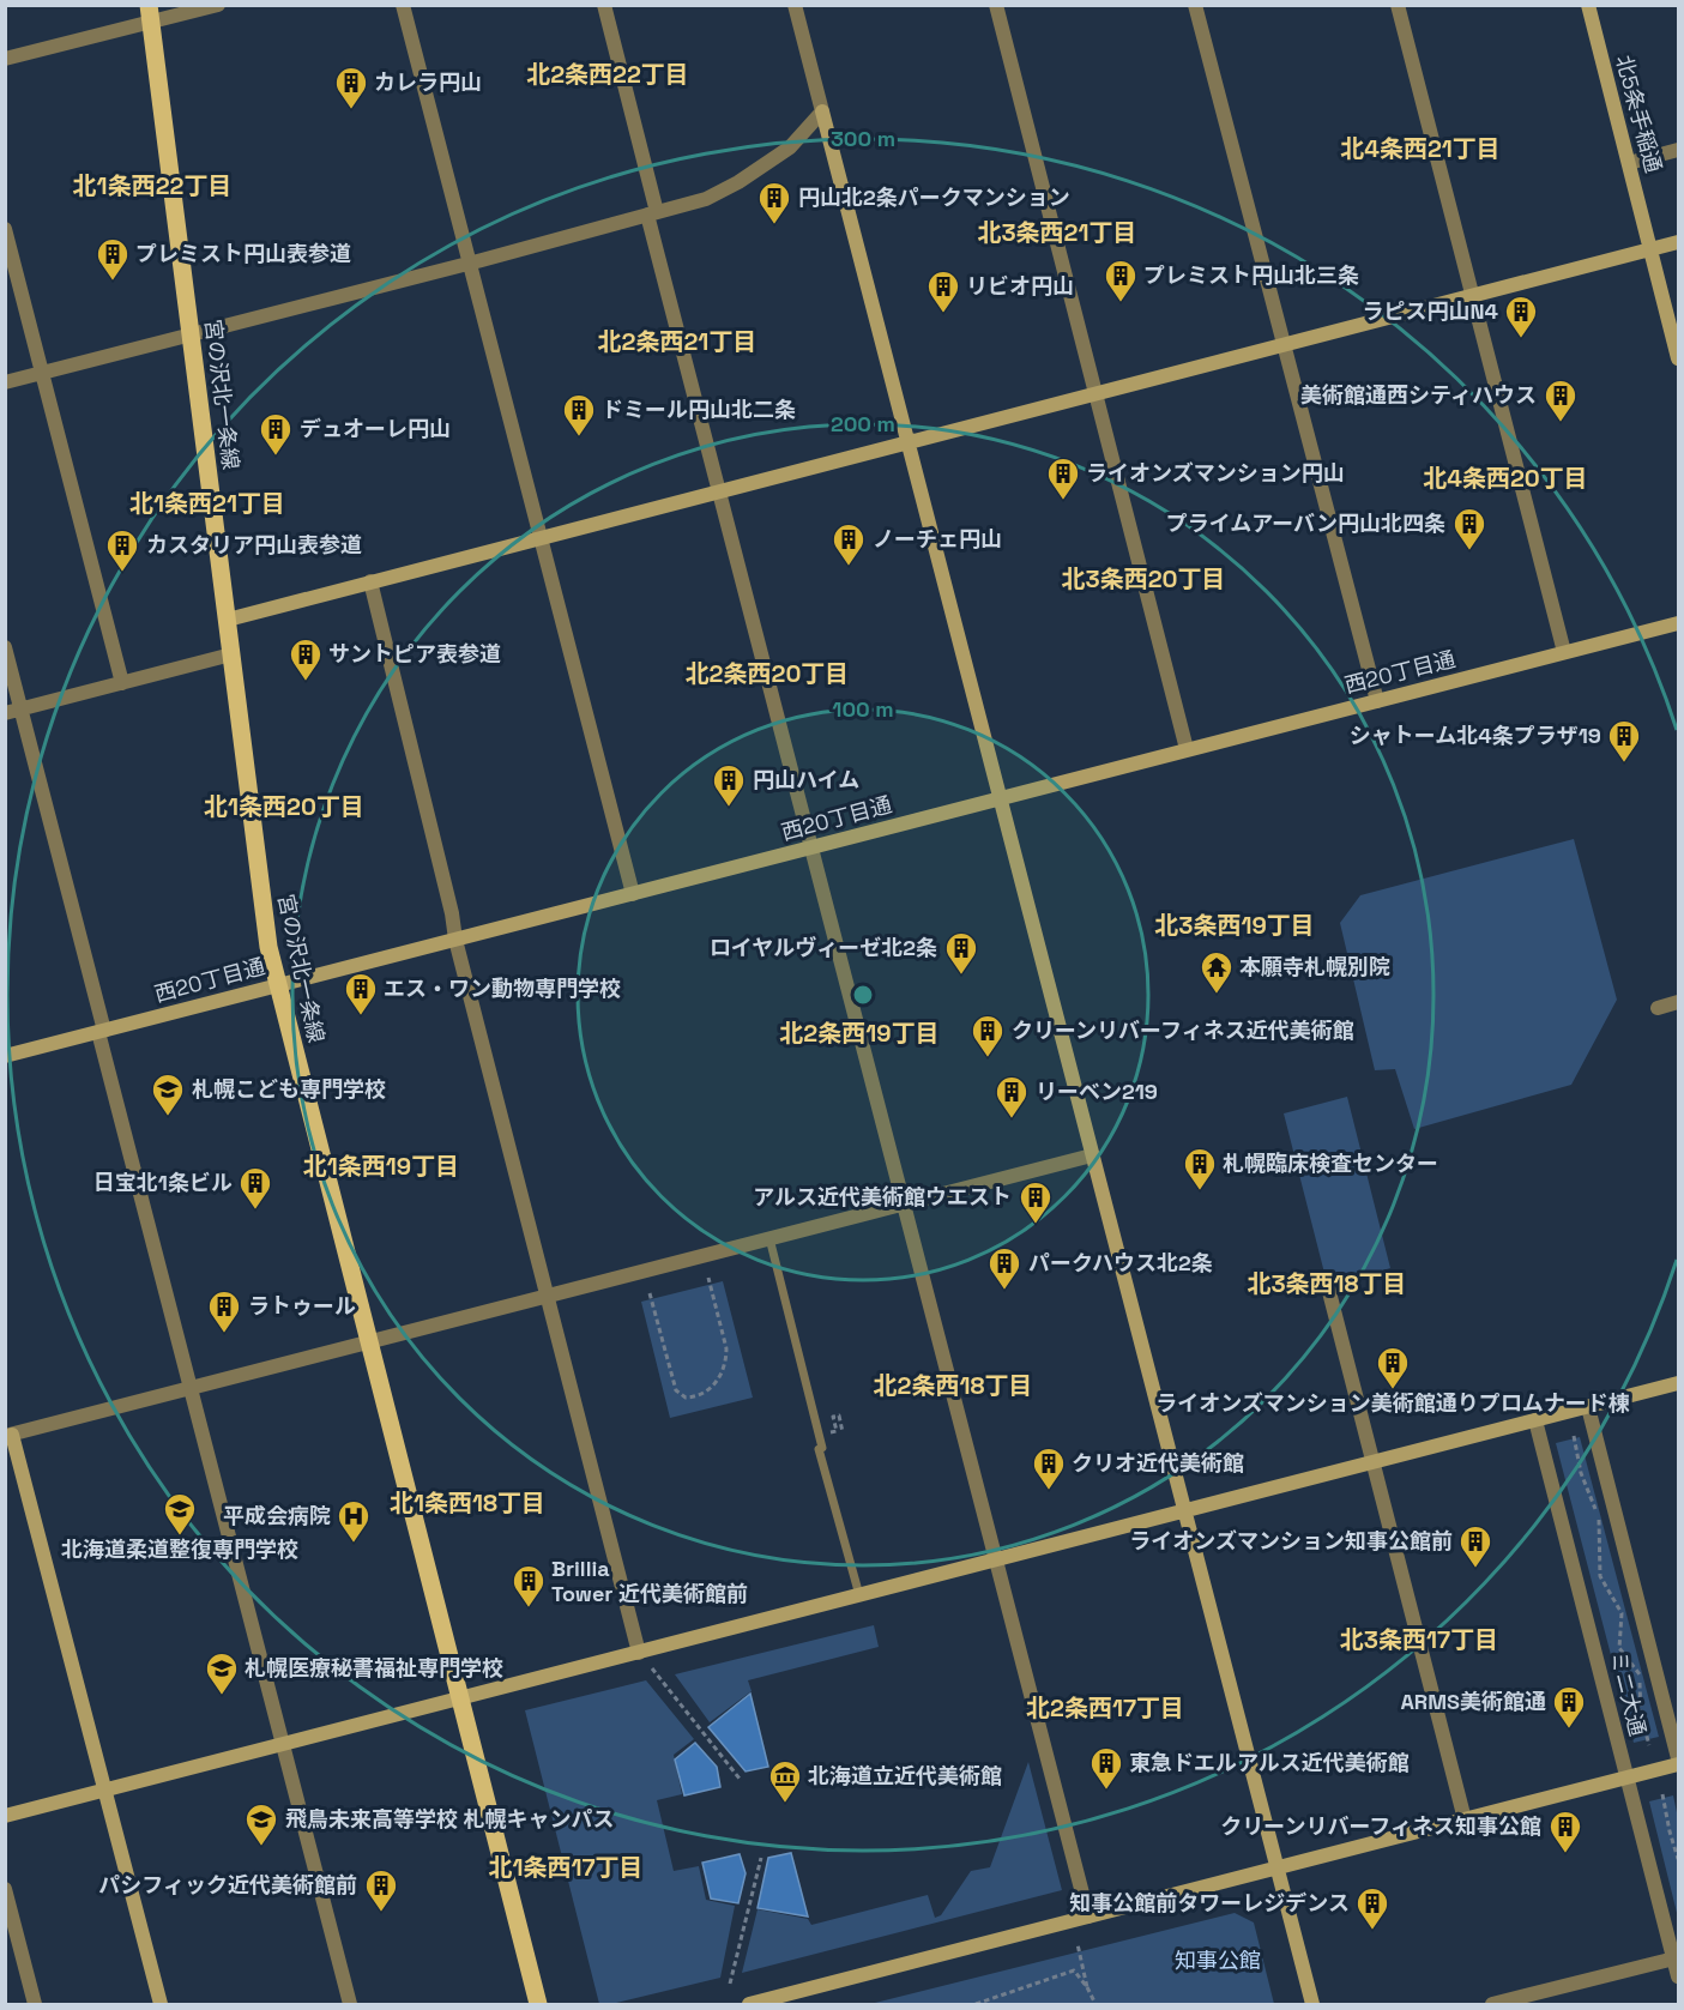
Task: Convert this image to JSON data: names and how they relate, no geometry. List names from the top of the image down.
{
  "streets": {
    "main road": ["宮の沢北一条線"],
    "street": ["北5条手稲通", "西20丁目通", "ミニ大通"]
  },
  "crossings": [
    ["宮の沢北一条線", "西20丁目通"]
  ],
  "districts": [
    "北2条西22丁目",
    "北4条西21丁目",
    "北1条西22丁目",
    "北3条西21丁目",
    "北2条西21丁目",
    "北4条西20丁目",
    "北1条西21丁目",
    "北3条西20丁目",
    "北2条西20丁目",
    "北1条西20丁目",
    "北3条西19丁目",
    "北2条西19丁目",
    "北1条西19丁目",
    "北3条西18丁目",
    "北2条西18丁目",
    "北1条西18丁目",
    "北3条西17丁目",
    "北2条西17丁目",
    "北1条西17丁目"
  ],
  "parks": ["知事公館"],
  "places": {
    "building": [
      "カレラ円山",
      "円山北2条パークマンション",
      "プレミスト円山表参道",
      "プレミスト円山北三条",
      "リビオ円山",
      "ラピス円山N4",
      "美術館通西シティハウス",
      "ドミール円山北二条",
      "デュオーレ円山",
      "ライオンズマンション円山",
      "プライムアーバン円山北四条",
      "ノーチェ円山",
      "カスタリア円山表参道",
      "サントピア表参道",
      "シャトーム北4条プラザ19",
      "円山ハイム",
      "ロイヤルヴィーゼ北2条",
      "エス・ワン動物専門学校",
      "クリーンリバーフィネス近代美術館",
      "リーベン219",
      "札幌臨床検査センター",
      "日宝北1条ビル",
      "アルス近代美術館ウエスト",
      "パークハウス北2条",
      "ラトゥール",
      "ライオンズマンション美術館通りプロムナード棟",
      "クリオ近代美術館",
      "ライオンズマンション知事公館前",
      "Brillia Tower 近代美術館前",
      "ARMS美術館通",
      "東急ドエルアルス近代美術館",
      "クリーンリバーフィネス知事公館",
      "パシフィック近代美術館前",
      "知事公館前タワーレジデンス"
    ],
    "temple": ["本願寺札幌別院"],
    "school or university": [
      "札幌こども専門学校",
      "北海道柔道整復専門学校",
      "札幌医療秘書福祉専門学校",
      "飛鳥未来高等学校 札幌キャンパス"
    ],
    "hospital": ["平成会病院"],
    "museum": ["北海道立近代美術館"]
  },
  "rings": ["300 m", "200 m", "100 m"]
}
